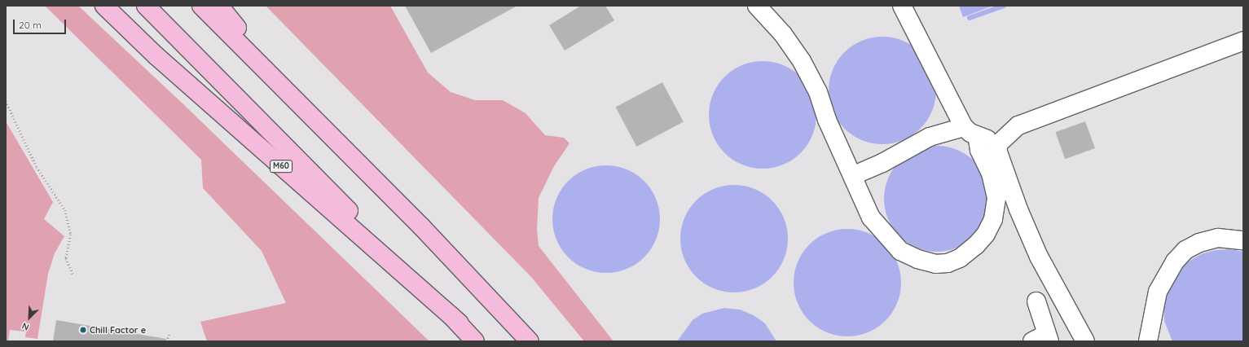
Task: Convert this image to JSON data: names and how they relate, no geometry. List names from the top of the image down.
{
  "streets": {
    "highway": ["M60"]
  },
  "places": ["Chill Factor e"],
  "scale_bar": "20 m",
  "north": "bottom left"
}
